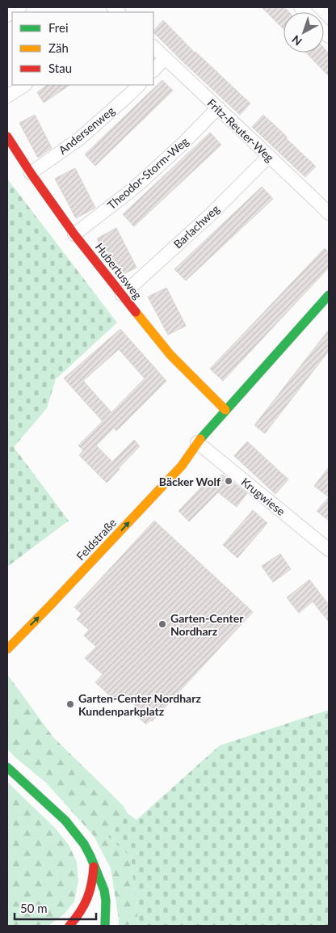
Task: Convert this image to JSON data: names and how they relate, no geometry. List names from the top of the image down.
{
  "streets": {
    "main road": ["Hubertusweg", "Feldstraße"],
    "street": [
      "Andersenweg",
      "Fritz-Reuter-Weg",
      "Theodor-Storm-Weg",
      "Barlachweg",
      "Krugwiese"
    ]
  },
  "crossings": [
    ["Andersenweg", "Hubertusweg"],
    ["Fritz-Reuter-Weg", "Theodor-Storm-Weg"],
    ["Fritz-Reuter-Weg", "Barlachweg"],
    ["Theodor-Storm-Weg", "Hubertusweg"],
    ["Barlachweg", "Hubertusweg"],
    ["Hubertusweg", "Feldstraße"],
    ["Krugwiese", "Feldstraße"]
  ],
  "one_way": ["Feldstraße"],
  "places": ["Bäcker Wolf", "Garten-Center Nordharz", "Garten-Center Nordharz Kundenparkplatz"],
  "legend": ["Frei", "Zäh", "Stau"],
  "scale_bar": "50 m",
  "north": "bottom left"
}
